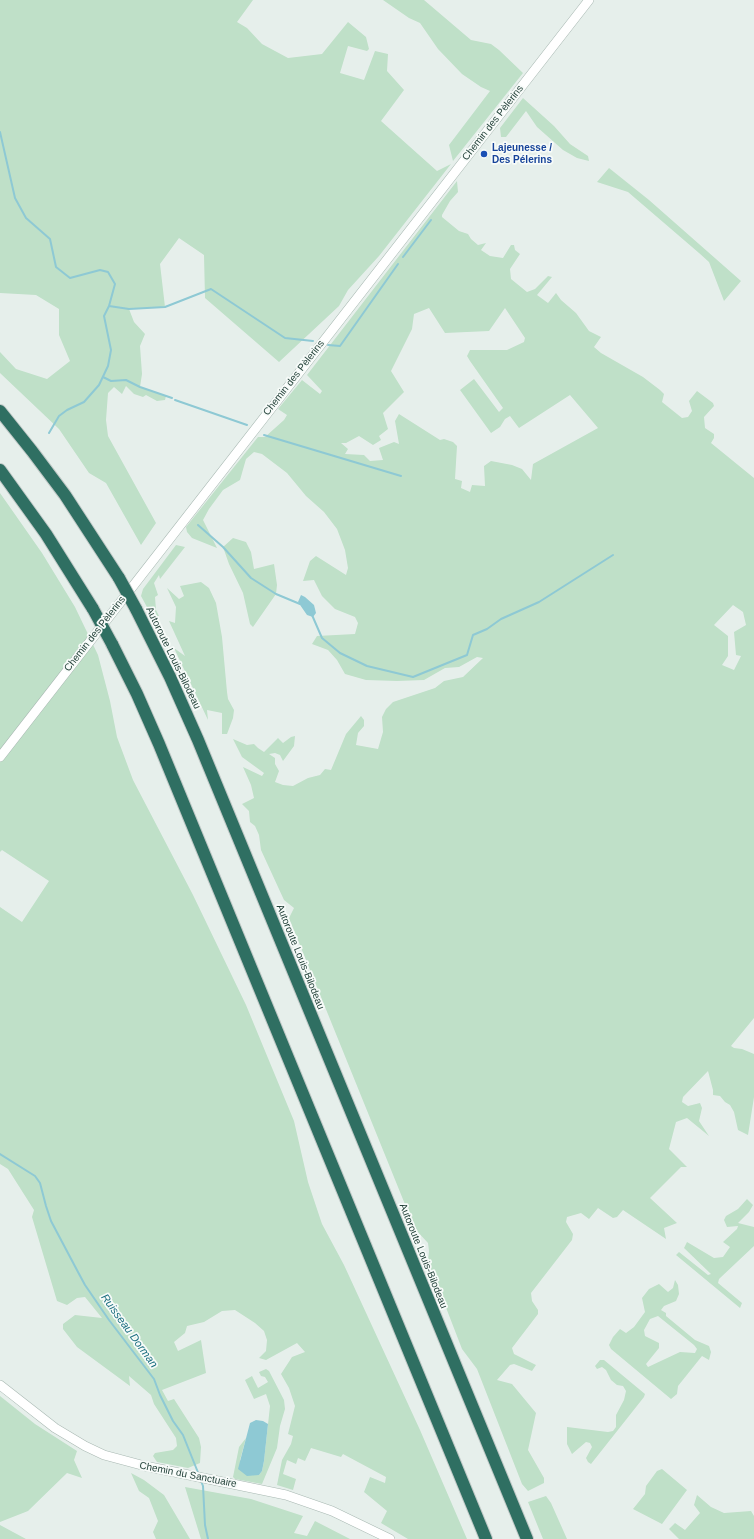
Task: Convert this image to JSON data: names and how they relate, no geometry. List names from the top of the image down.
{
  "streets": {
    "highway": ["Autoroute Louis-Bilodeau"],
    "street": ["Chemin des Pèlerins", "Chemin du Sanctuaire"]
  },
  "water": ["Ruisseau Dorman"],
  "places": ["Lajeunesse / Des Pélerins"]
}
